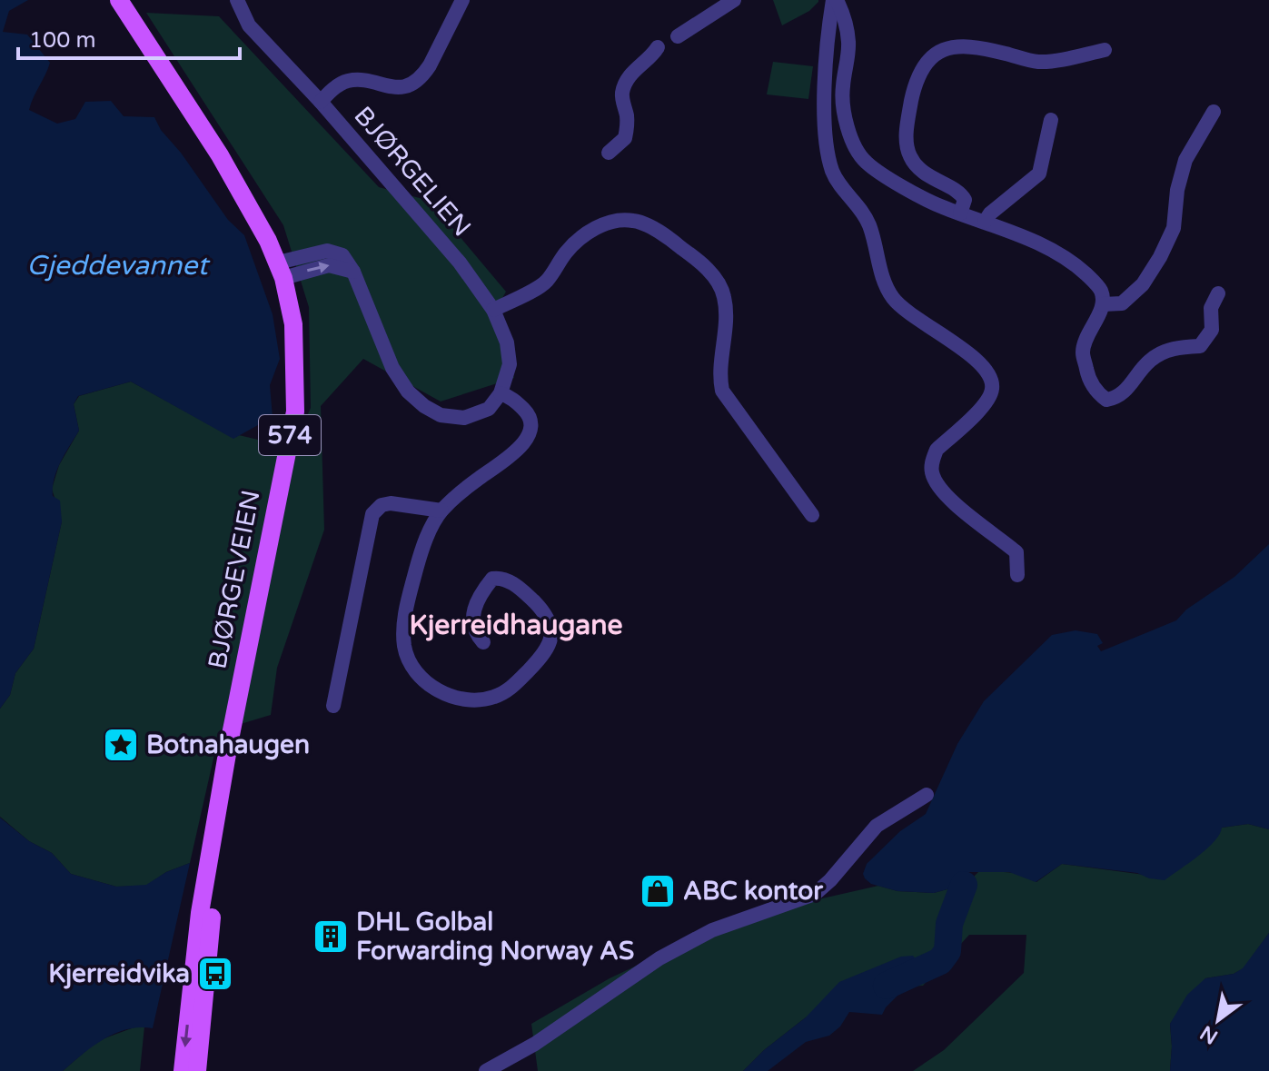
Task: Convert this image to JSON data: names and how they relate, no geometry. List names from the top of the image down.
{
  "streets": {
    "main road": ["574", "BJØRGEVEIEN"],
    "street": ["BJØRGELIEN"]
  },
  "districts": ["Kjerreidhaugane"],
  "water": ["Gjeddevannet"],
  "places": {
    "place": ["Botnahaugen"],
    "shop": ["ABC kontor"],
    "building": ["DHL Golbal Forwarding Norway AS"],
    "bus stop": ["Kjerreidvika"]
  },
  "scale_bar": "100 m",
  "north": "bottom left"
}
